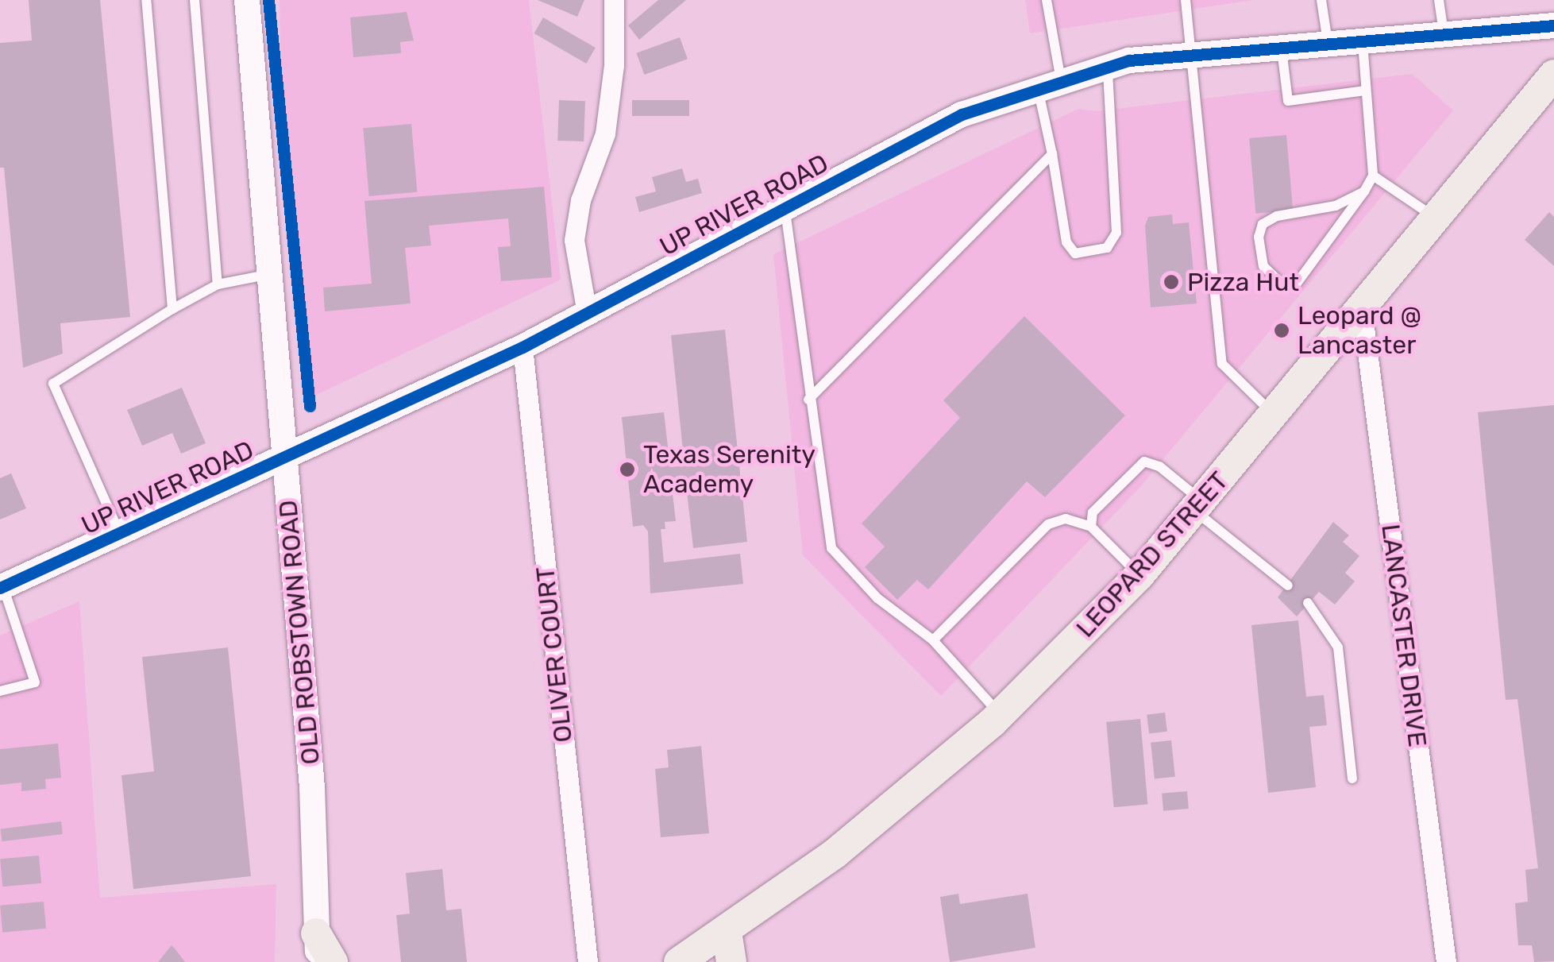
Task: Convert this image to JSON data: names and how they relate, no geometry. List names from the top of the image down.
{
  "streets": {
    "main road": ["LEOPARD STREET"],
    "street": [
      "UP RIVER ROAD",
      "OLD ROBSTOWN ROAD",
      "LANCASTER DRIVE",
      "OLIVER COURT"
    ]
  },
  "crossings": [
    ["UP RIVER ROAD", "OLD ROBSTOWN ROAD"],
    ["UP RIVER ROAD", "OLIVER COURT"],
    ["LEOPARD STREET", "LANCASTER DRIVE"]
  ],
  "places": ["Pizza Hut", "Leopard @ Lancaster", "Texas Serenity Academy"]
}
